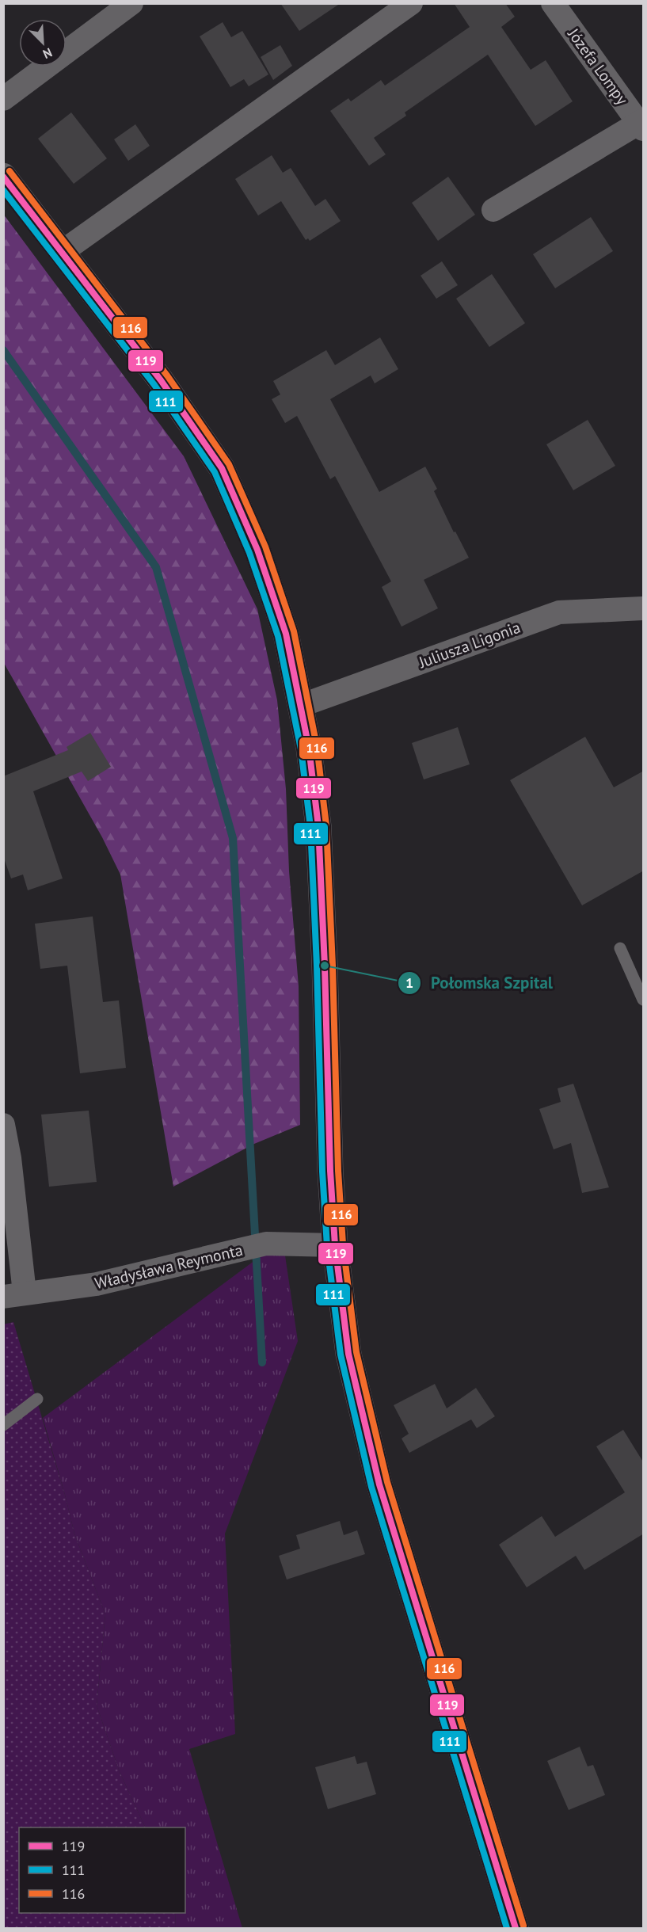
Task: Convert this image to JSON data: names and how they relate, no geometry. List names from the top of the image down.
{
  "streets": {
    "street": ["Józefa Lompy", "Juliusza Ligonia", "Władysława Reymonta"]
  },
  "places": ["Połomska Szpital"],
  "lines": ["transit line 116", "transit line 119", "transit line 111"],
  "legend": ["119", "111", "116"],
  "north": "bottom right"
}
